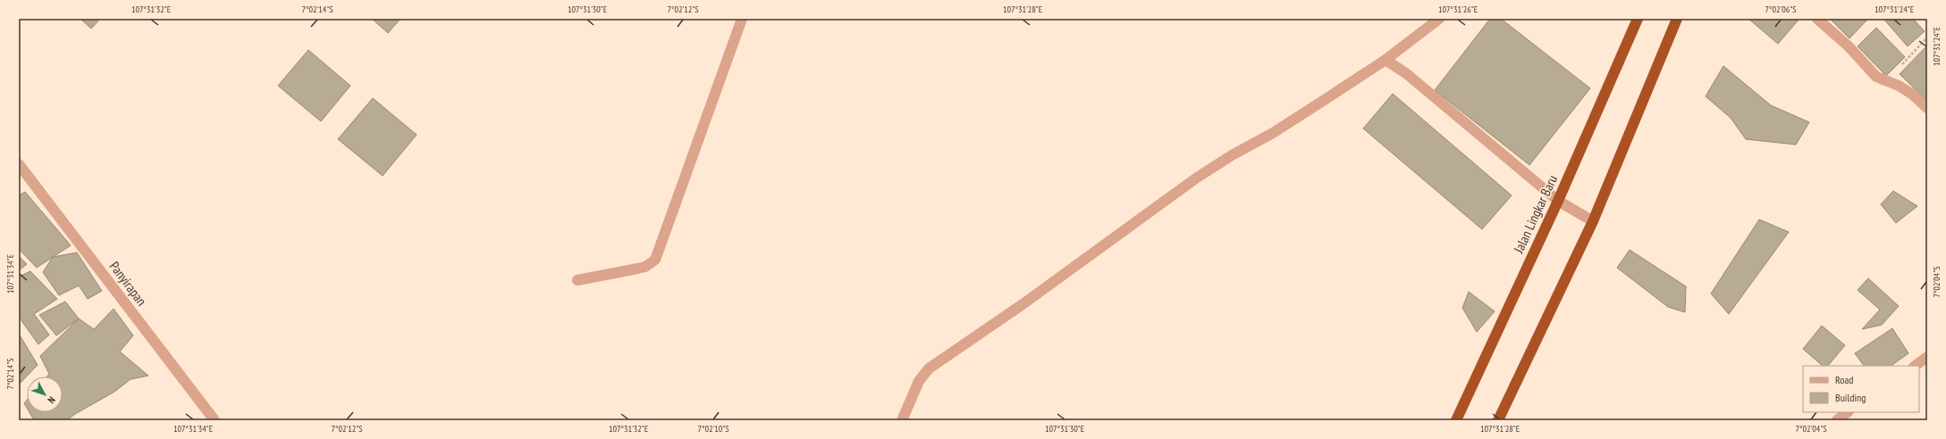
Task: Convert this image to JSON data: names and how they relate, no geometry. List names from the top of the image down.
{
  "streets": {
    "highway": ["Jalan Lingkar Baru"],
    "street": ["Panyirapan"]
  },
  "legend": ["Road", "Building"],
  "north": "bottom right",
  "coordinates": [
    "107°31'32\"E",
    "7°02'14\"S",
    "107°31'30\"E",
    "7°02'12\"S",
    "107°31'28\"E",
    "107°31'26\"E",
    "7°02'06\"S",
    "107°31'24\"E",
    "107°31'34\"E",
    "7°02'04\"S",
    "7°02'10\"S"
  ]
}
